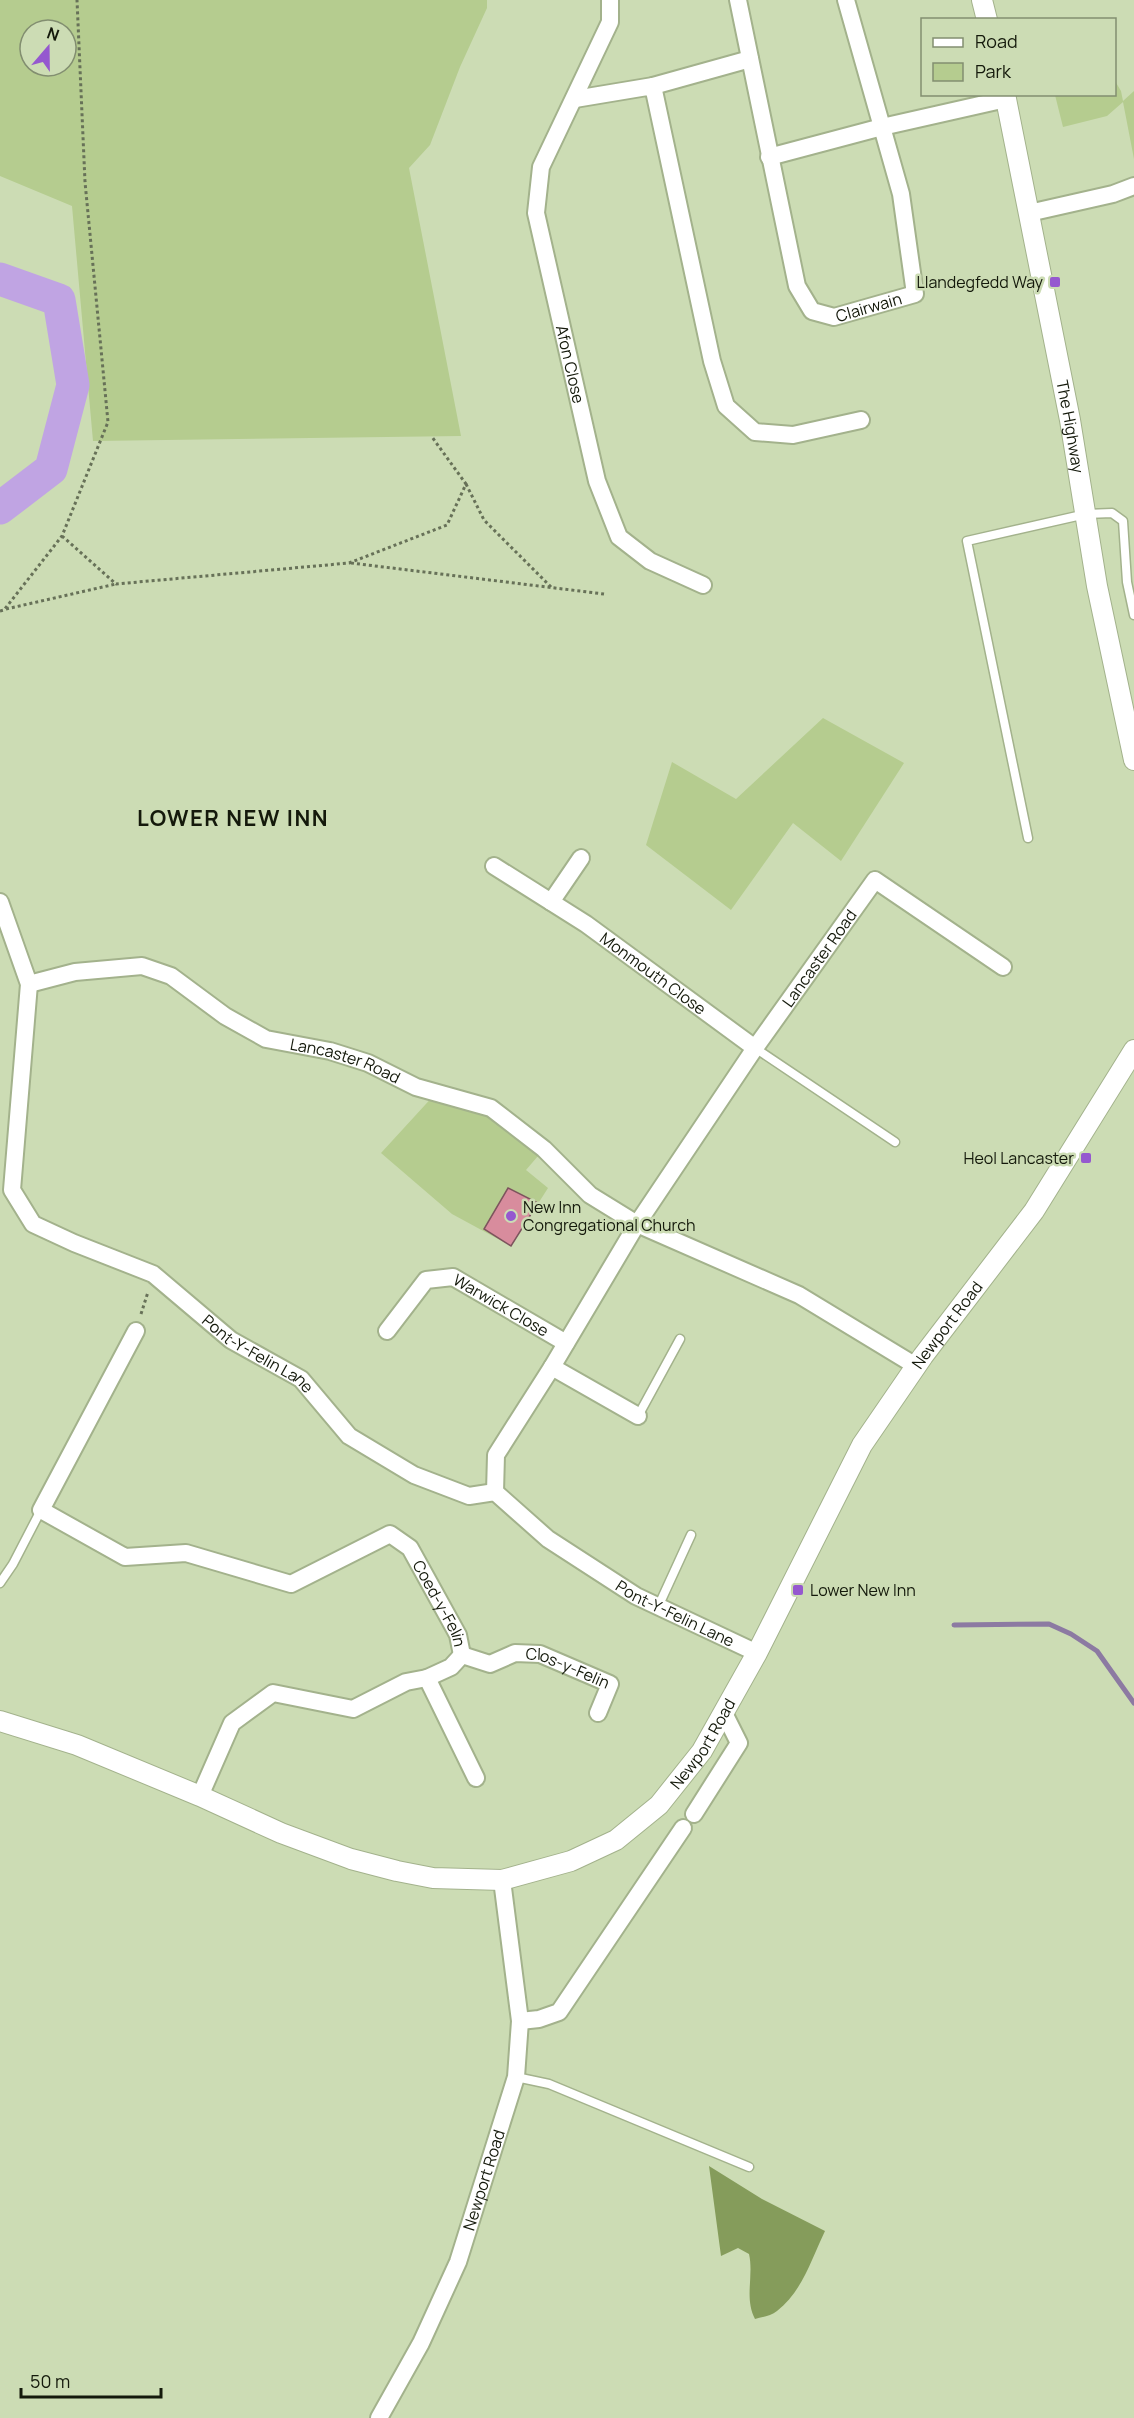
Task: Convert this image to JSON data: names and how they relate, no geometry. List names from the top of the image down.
{
  "streets": {
    "street": [
      "Clairwain",
      "Afon Close",
      "The Highway",
      "Lancaster Road",
      "Monmouth Close",
      "Warwick Close",
      "Newport Road",
      "Pont-Y-Felin Lane",
      "Coed-y-Felin",
      "Clos-y-Felin"
    ]
  },
  "crossings": [
    ["Lancaster Road", "Monmouth Close"],
    ["Lancaster Road", "Warwick Close"],
    ["Lancaster Road", "Newport Road"],
    ["Lancaster Road", "Pont-Y-Felin Lane"],
    ["Newport Road", "Pont-Y-Felin Lane"],
    ["Coed-y-Felin", "Clos-y-Felin"]
  ],
  "districts": ["LOWER NEW INN"],
  "places": {
    "transit": ["Llandegfedd Way", "Heol Lancaster", "Lower New Inn"],
    "other": ["New Inn Congregational Church"]
  },
  "legend": ["Road", "Park"],
  "scale_bar": "50 m",
  "north": "top"
}
